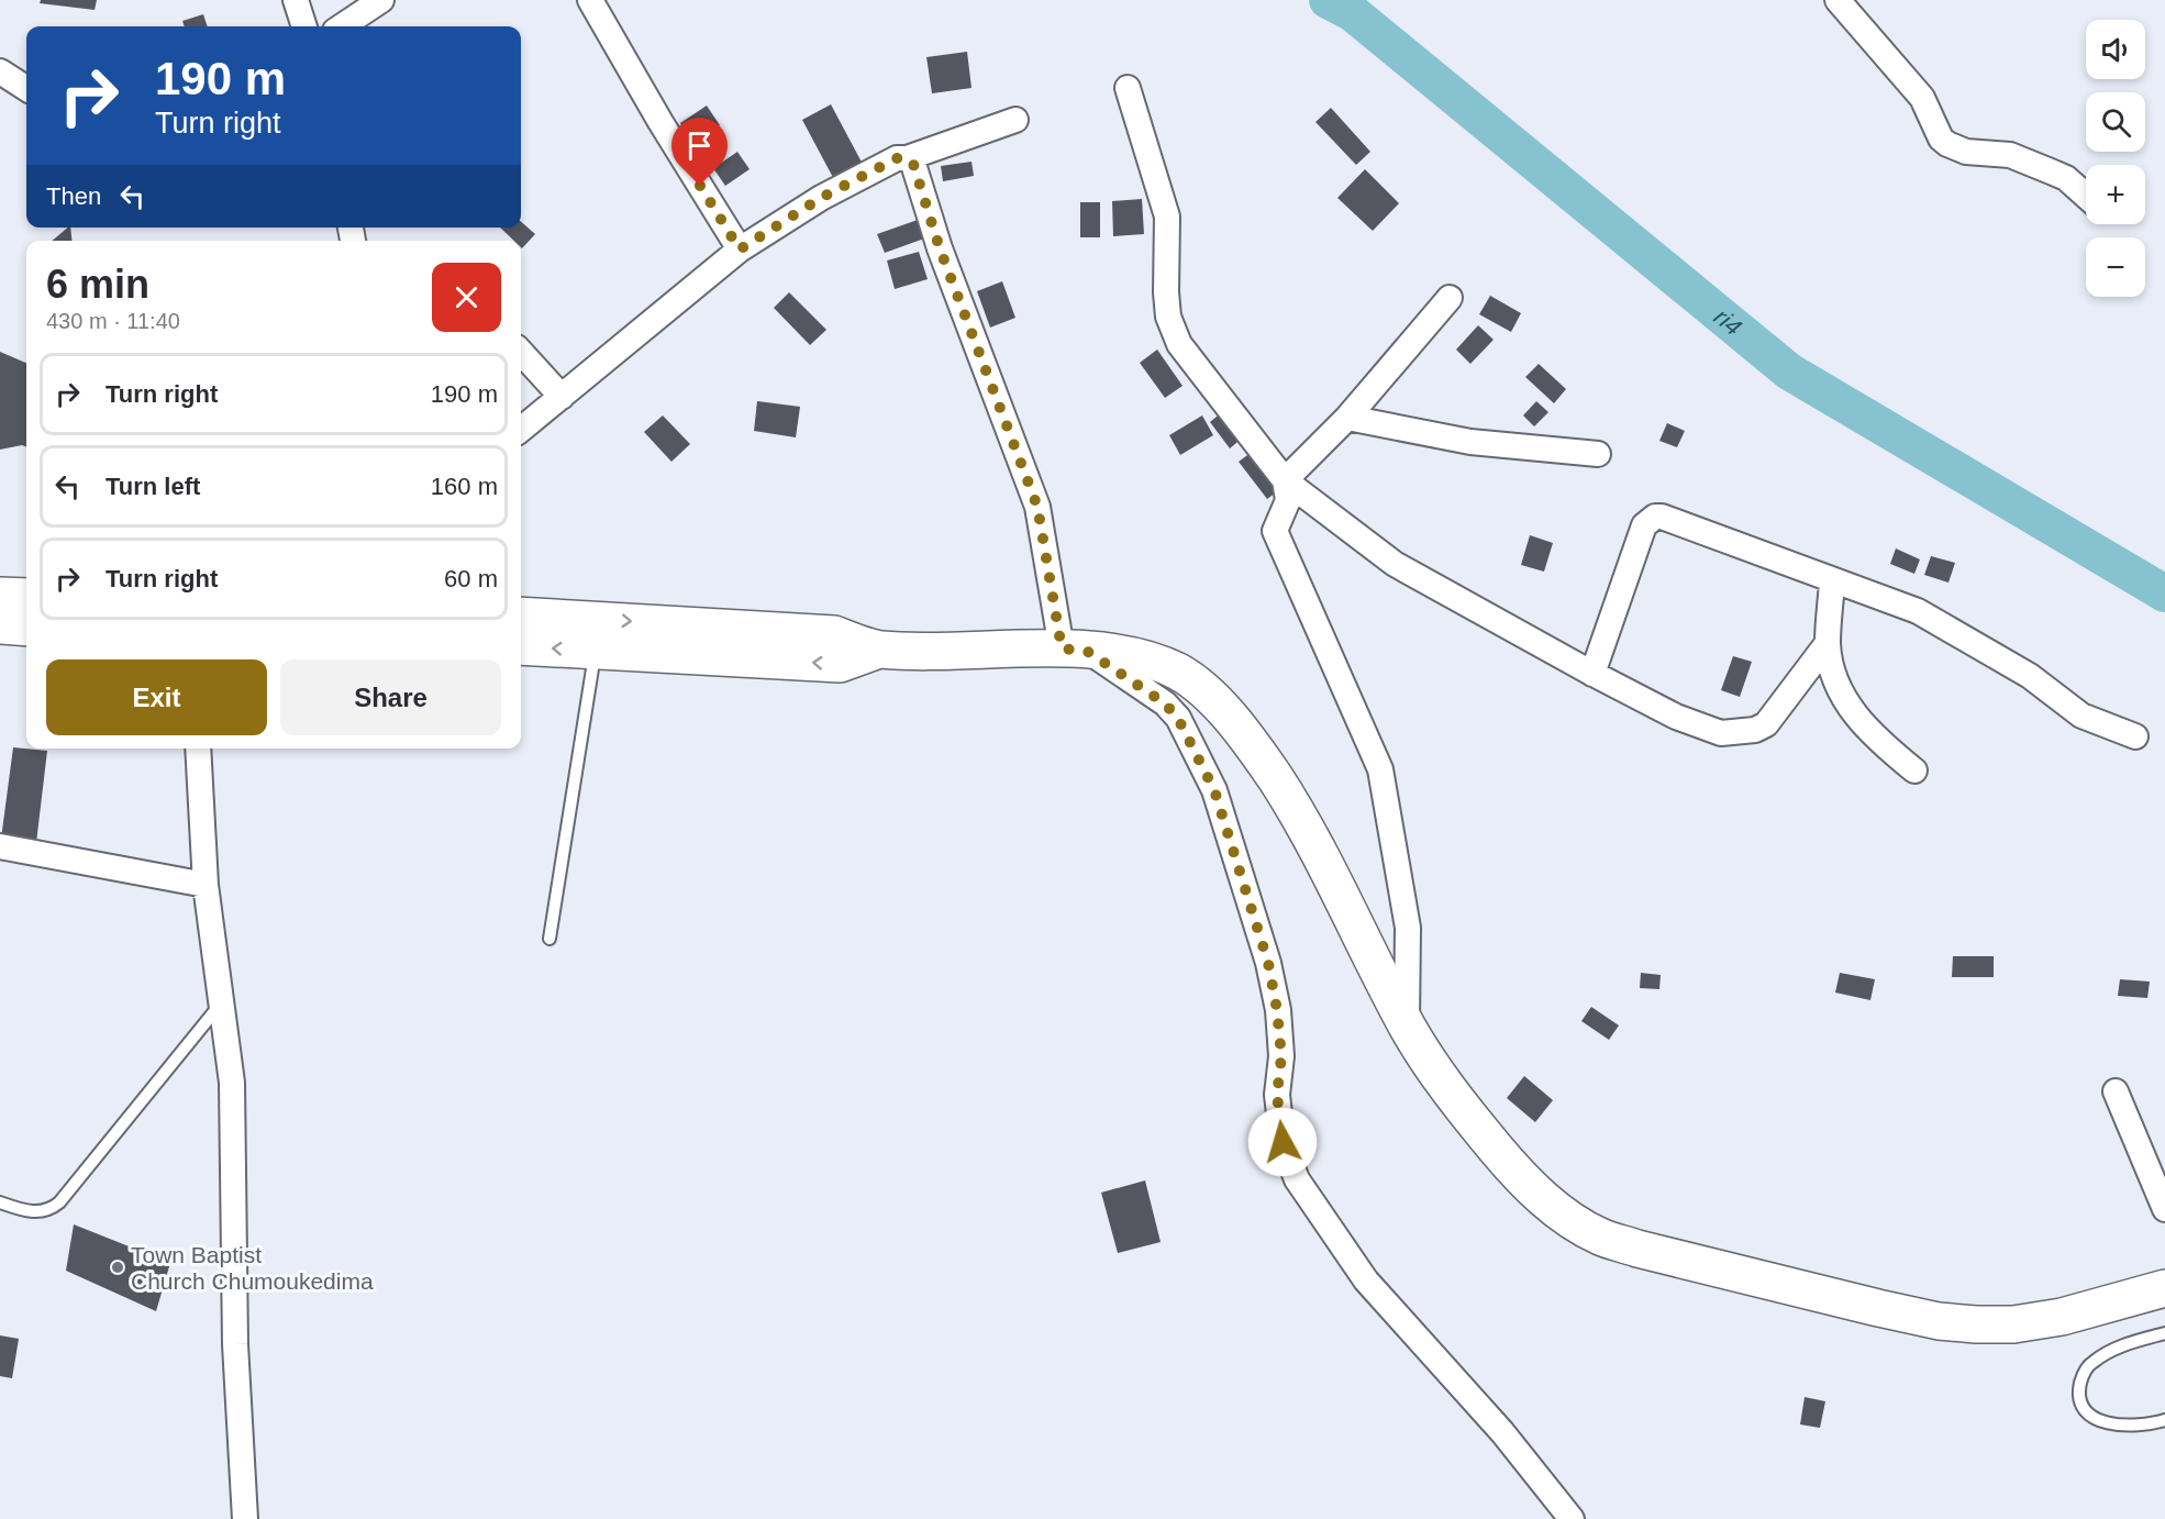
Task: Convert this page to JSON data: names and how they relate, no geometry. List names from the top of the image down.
{
  "water": ["ri4"],
  "places": ["Town Baptist Church Chumoukedima"],
  "page": {
    "map_buttons": ["+", "−"],
    "turn": ["190 m", "Turn right"],
    "then": "Then",
    "heading": ["6 min", "430 m · 11:40"],
    "list": [
      {
        "name": "Turn right",
        "value": "190 m"
      },
      {
        "name": "Turn left",
        "value": "160 m"
      },
      {
        "name": "Turn right",
        "value": "60 m"
      }
    ],
    "buttons": ["Exit", "Share"]
  }
}
